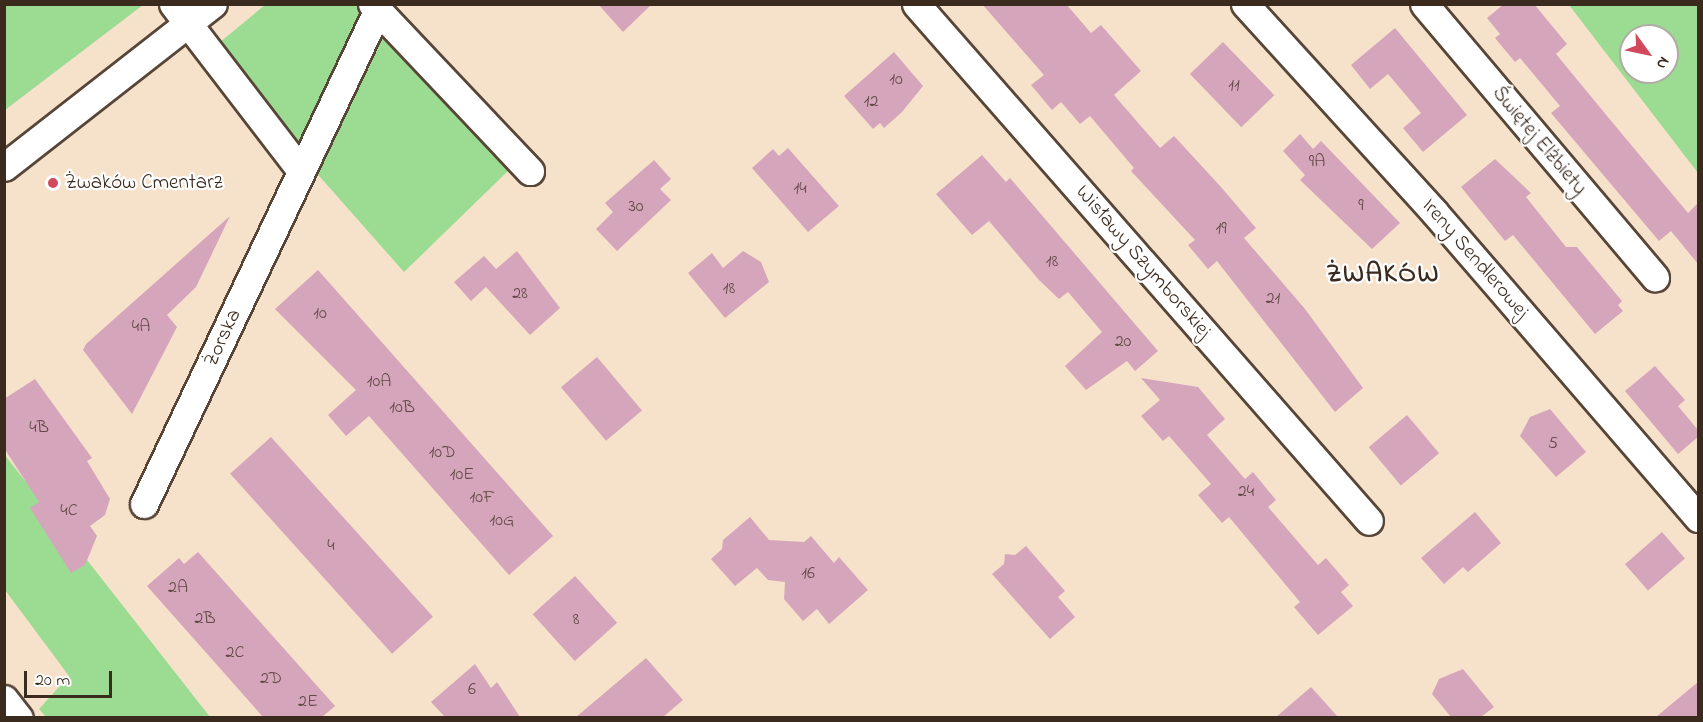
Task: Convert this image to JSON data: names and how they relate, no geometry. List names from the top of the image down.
{
  "streets": {
    "street": [
      "Świętej Elżbiety",
      "Ireny Sendlerowej",
      "Wisławy Szymborskiej",
      "Żorska"
    ]
  },
  "districts": ["ŻWAKÓW"],
  "places": ["Żwaków Cmentarz"],
  "house_numbers": [
    "10",
    "11",
    "12",
    "9A",
    "14",
    "9",
    "30",
    "19",
    "18",
    "18",
    "28",
    "21",
    "10",
    "4A",
    "20",
    "10A",
    "10B",
    "4B",
    "5",
    "10D",
    "10E",
    "24",
    "10F",
    "4C",
    "10G",
    "4",
    "16",
    "2A",
    "2B",
    "8",
    "2C",
    "2D",
    "6",
    "2E"
  ],
  "scale_bar": "20 m",
  "north": "bottom right"
}
